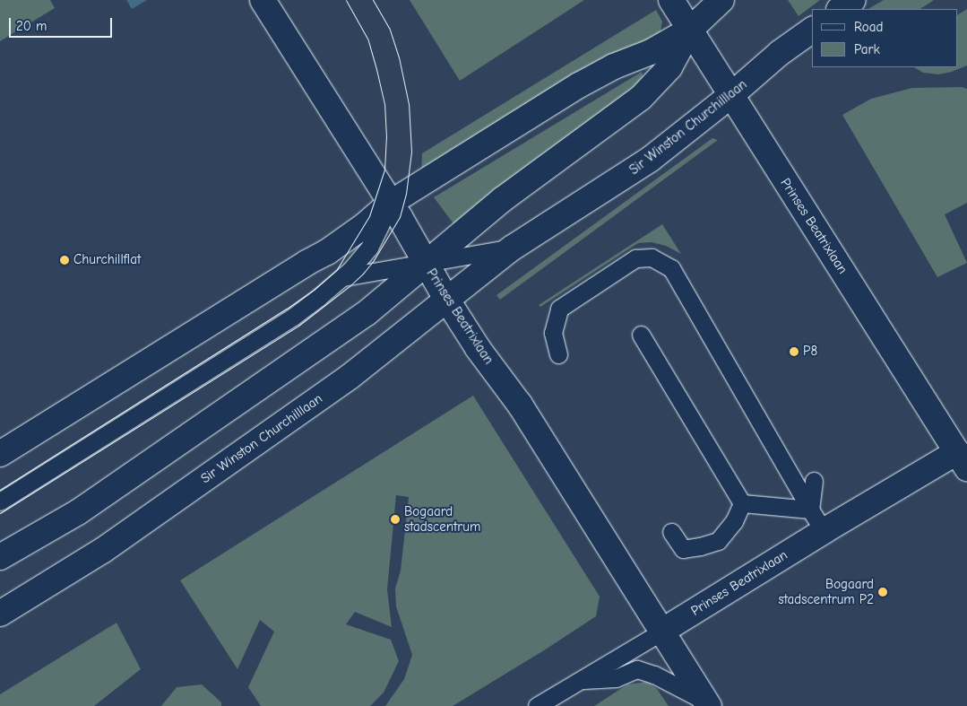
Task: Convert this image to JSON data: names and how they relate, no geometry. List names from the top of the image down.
{
  "streets": {
    "street": ["Sir Winston Churchilllaan", "Prinses Beatrixlaan"]
  },
  "crossings": [
    ["Sir Winston Churchilllaan", "Prinses Beatrixlaan"]
  ],
  "places": [
    "Churchillflat",
    "P8",
    "Bogaard stadscentrum",
    "Bogaard stadscentrum P2"
  ],
  "legend": ["Road", "Park"],
  "scale_bar": "20 m"
}
